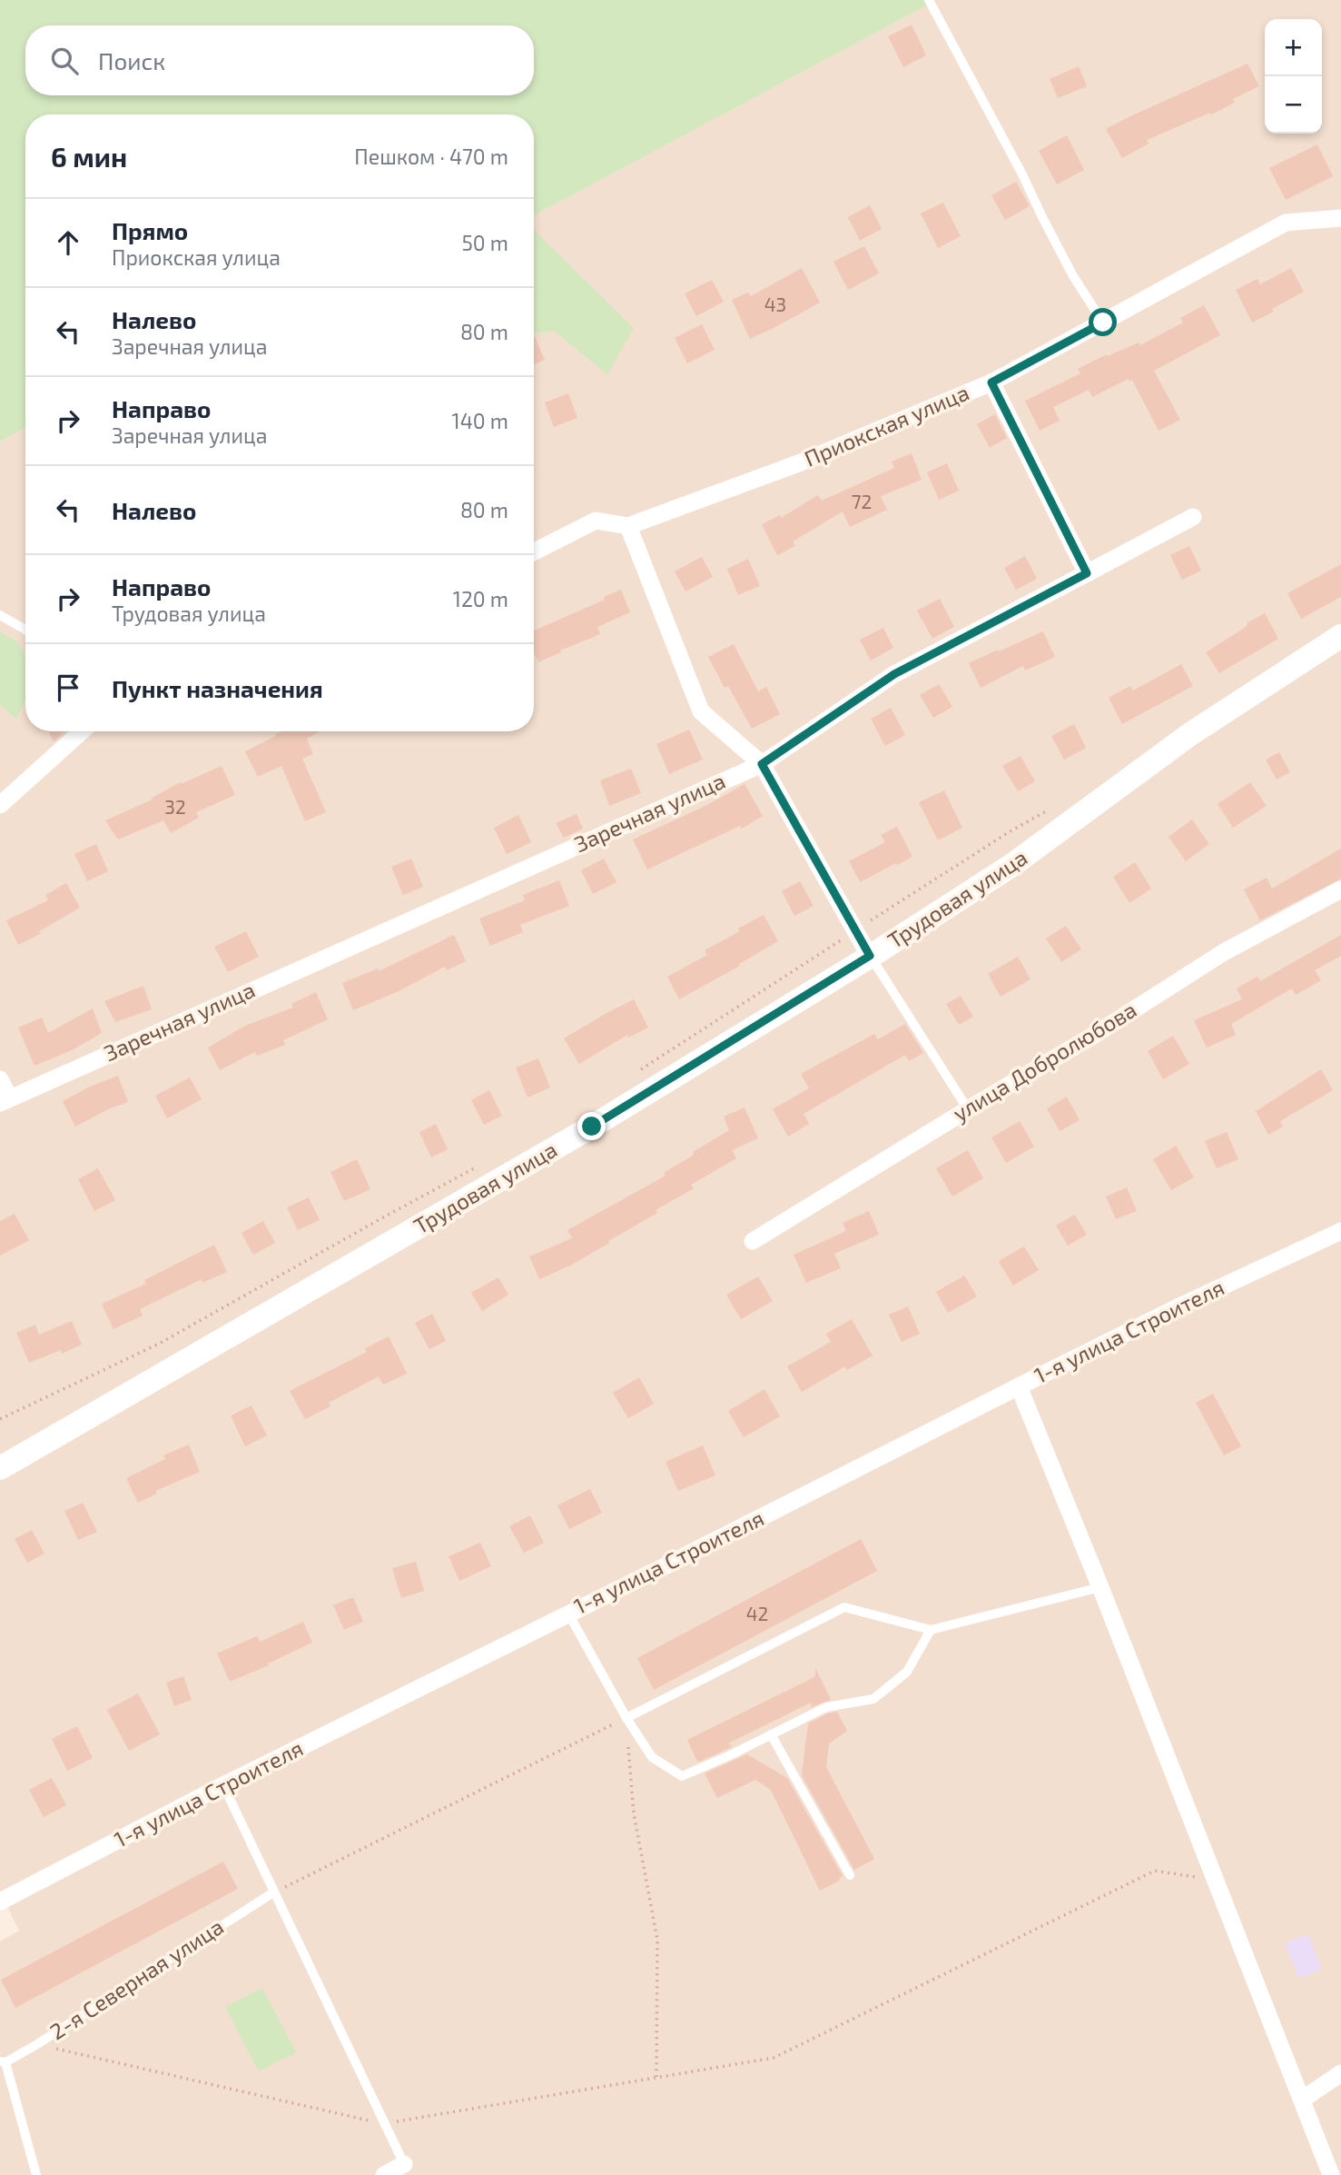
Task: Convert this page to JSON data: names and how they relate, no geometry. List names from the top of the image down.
{
  "streets": {
    "street": [
      "Приокская улица",
      "Заречная улица",
      "Трудовая улица",
      "улица Добролюбова",
      "1-я улица Строителя"
    ],
    "lane": ["2-я Северная улица"]
  },
  "house_numbers": [
    "43",
    "72",
    "32",
    "42"
  ],
  "page": {
    "map_buttons": ["+", "−"],
    "search": "Поиск",
    "heading": ["6 мин", "Пешком · 470 m"],
    "list": [
      ["Прямо", "Приокская улица", "50 m"],
      ["Налево", "Заречная улица", "80 m"],
      ["Направо", "Заречная улица", "140 m"],
      ["Налево", "80 m"],
      ["Направо", "Трудовая улица", "120 m"],
      "Пункт назначения"
    ]
  }
}
